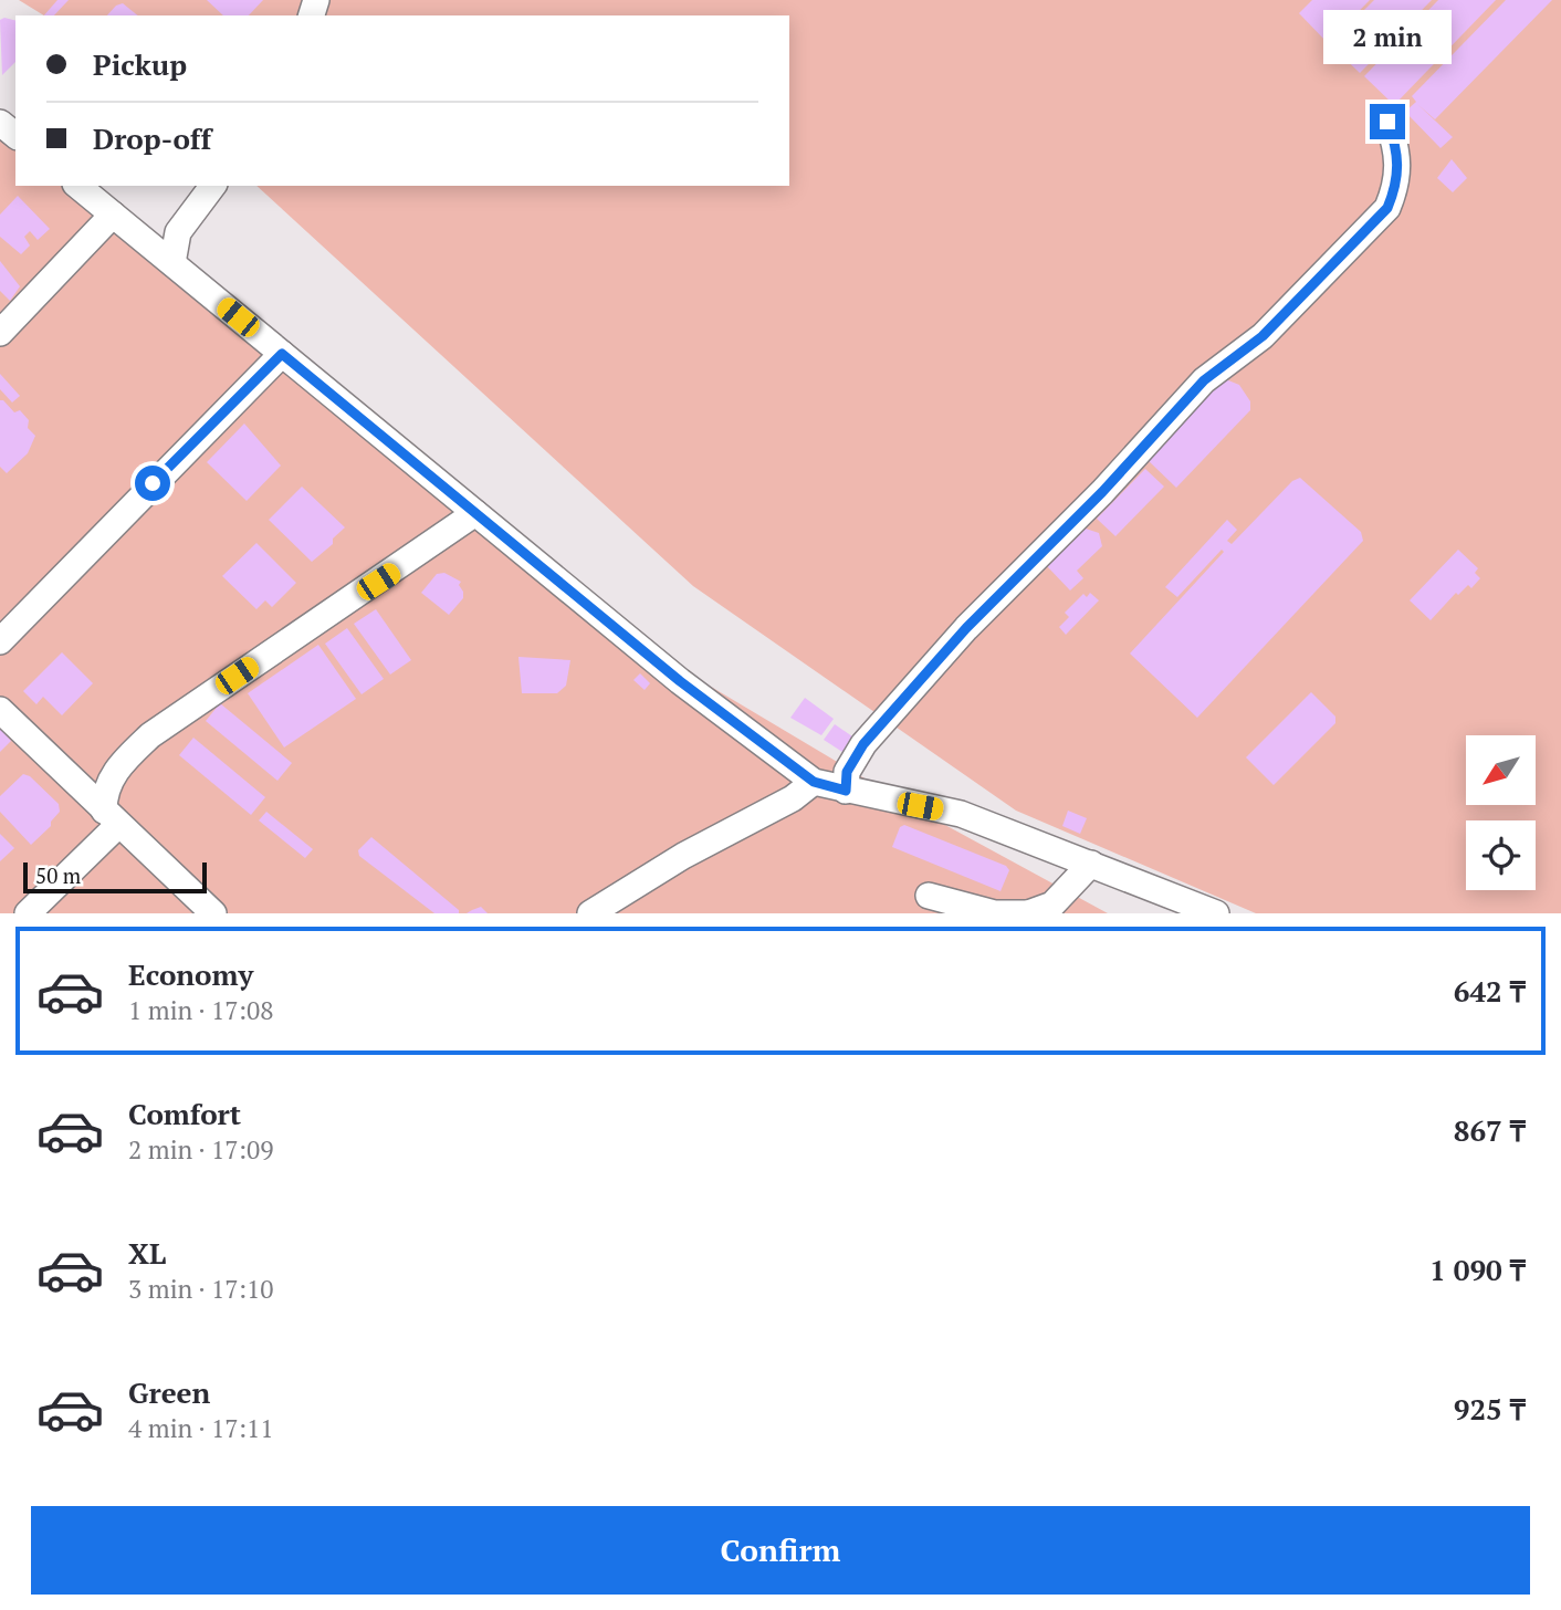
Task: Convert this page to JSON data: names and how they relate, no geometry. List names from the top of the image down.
{
  "scale_bar": "50 m",
  "north": "bottom left",
  "page": {
    "bubble": "2 min",
    "banner": ["Pickup", "Drop-off"],
    "scale": "50 m",
    "list": [
      {
        "name": "Economy",
        "note": "1 min · 17:08",
        "value": "642 ₸"
      },
      {
        "name": "Comfort",
        "note": "2 min · 17:09",
        "value": "867 ₸"
      },
      {
        "name": "XL",
        "note": "3 min · 17:10",
        "value": "1 090 ₸"
      },
      {
        "name": "Green",
        "note": "4 min · 17:11",
        "value": "925 ₸"
      }
    ],
    "buttons": "Confirm"
  }
}
